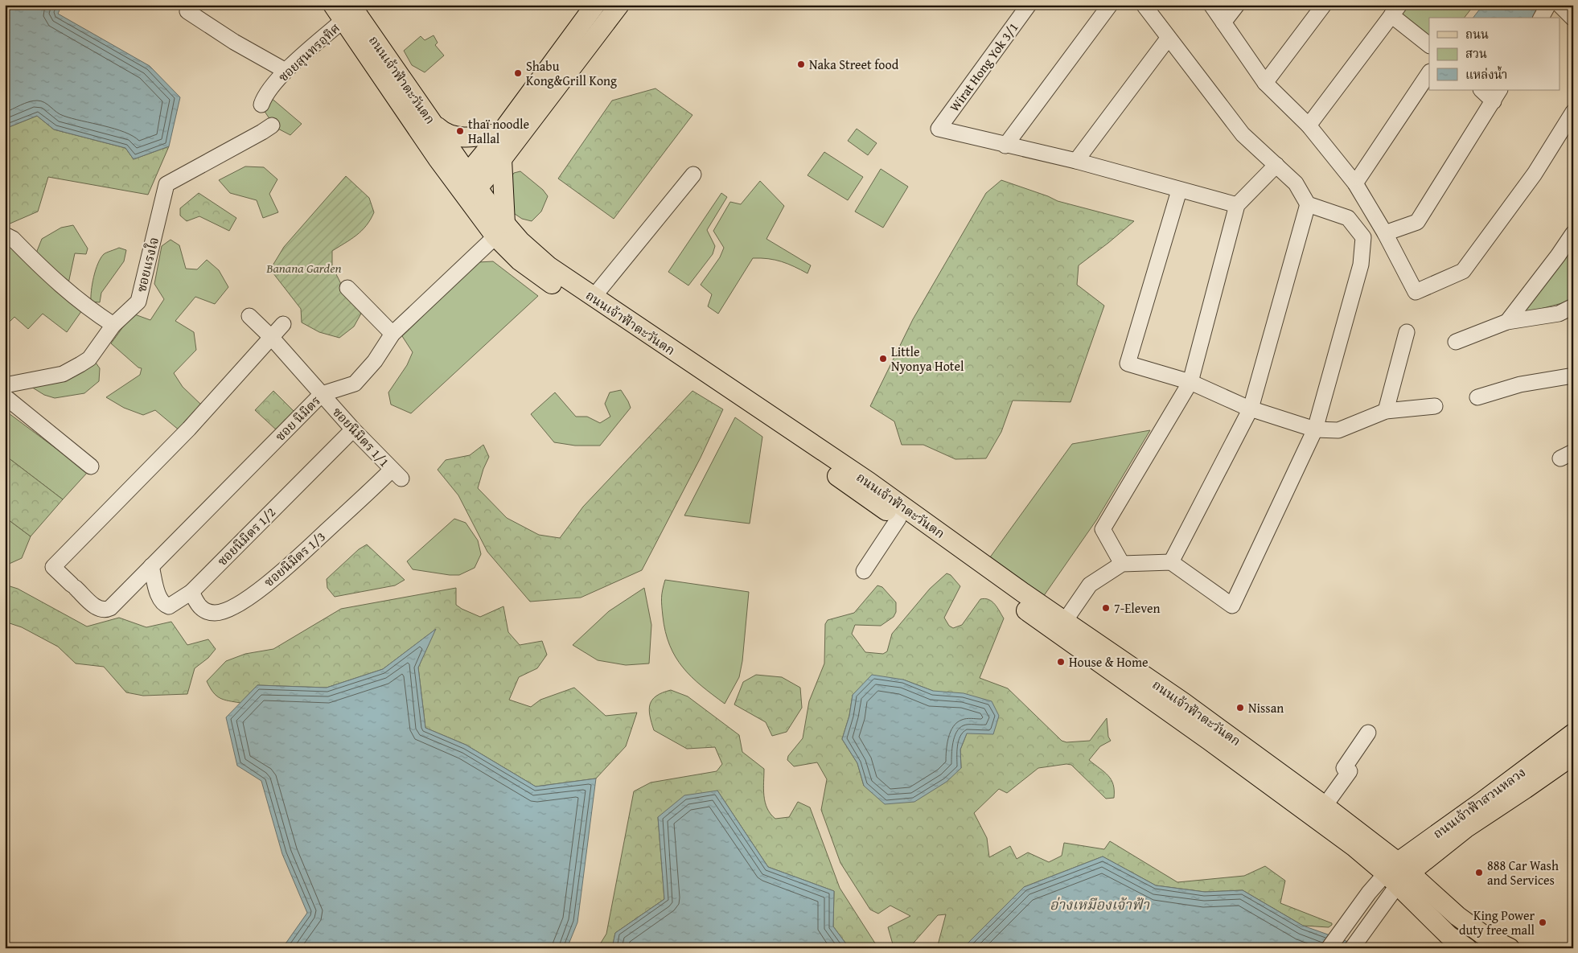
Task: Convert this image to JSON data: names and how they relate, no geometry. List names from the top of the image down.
{
  "streets": {
    "main road": ["ถนนเจ้าฟ้าตะวันตก", "ถนนเจ้าฟ้าสวนหลวง"],
    "street": [
      "ซอยสุนทรอุทิศ",
      "Wirat Hong Yok 3/1",
      "ซอยแรงใจ",
      "ซอย นิมิตร",
      "ซอยนิมิตร 1/1",
      "ซอยนิมิตร 1/2",
      "ซอยนิมิตร 1/3"
    ]
  },
  "crossings": [
    ["ซอยสุนทรอุทิศ", "ถนนเจ้าฟ้าตะวันตก"],
    ["ถนนเจ้าฟ้าตะวันตก", "ซอย นิมิตร"],
    ["ถนนเจ้าฟ้าตะวันตก", "ถนนเจ้าฟ้าสวนหลวง"],
    ["ซอย นิมิตร", "ซอยนิมิตร 1/1"],
    ["ซอย นิมิตร", "ซอยนิมิตร 1/2"],
    ["ซอยนิมิตร 1/1", "ซอยนิมิตร 1/2"],
    ["ซอยนิมิตร 1/1", "ซอยนิมิตร 1/3"],
    ["ซอยนิมิตร 1/2", "ซอยนิมิตร 1/3"]
  ],
  "water": ["อ่างเหมืองเจ้าฟ้า"],
  "parks": ["Banana Garden"],
  "places": [
    "Naka Street food",
    "Shabu Kong&Grill Kong",
    "thaï noodle Hallal",
    "Little Nyonya Hotel",
    "7-Eleven",
    "House & Home",
    "Nissan",
    "888 Car Wash and Services",
    "King Power duty free mall"
  ],
  "legend": ["ถนน", "สวน", "แหล่งน้ำ"]
}
